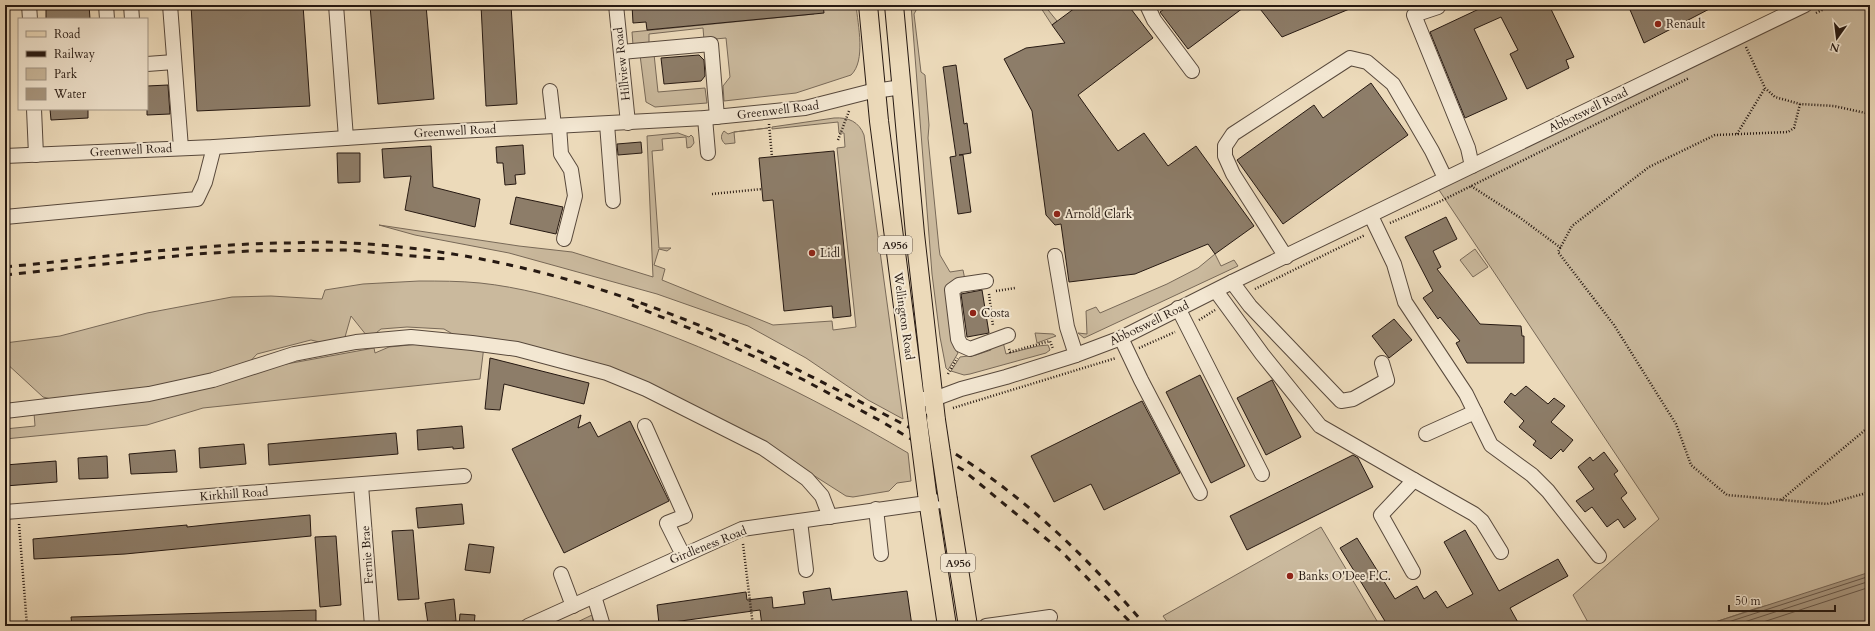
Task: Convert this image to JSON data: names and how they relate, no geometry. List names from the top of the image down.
{
  "streets": {
    "main road": ["A956", "Wellington Road"],
    "street": [
      "Hillview Road",
      "Greenwell Road",
      "Abbotswell Road",
      "Kirkhill Road",
      "Girdleness Road",
      "Fernie Brae"
    ]
  },
  "crossings": [
    ["Hillview Road", "Greenwell Road"],
    ["Greenwell Road", "Wellington Road"],
    ["Abbotswell Road", "Wellington Road"],
    ["Wellington Road", "Girdleness Road"],
    ["Kirkhill Road", "Fernie Brae"]
  ],
  "places": [
    "Renault",
    "Arnold Clark",
    "Lidl",
    "Costa",
    "Banks O'Dee F.C."
  ],
  "legend": [
    "Road",
    "Railway",
    "Park",
    "Water"
  ],
  "scale_bar": "50 m",
  "north": "bottom"
}
